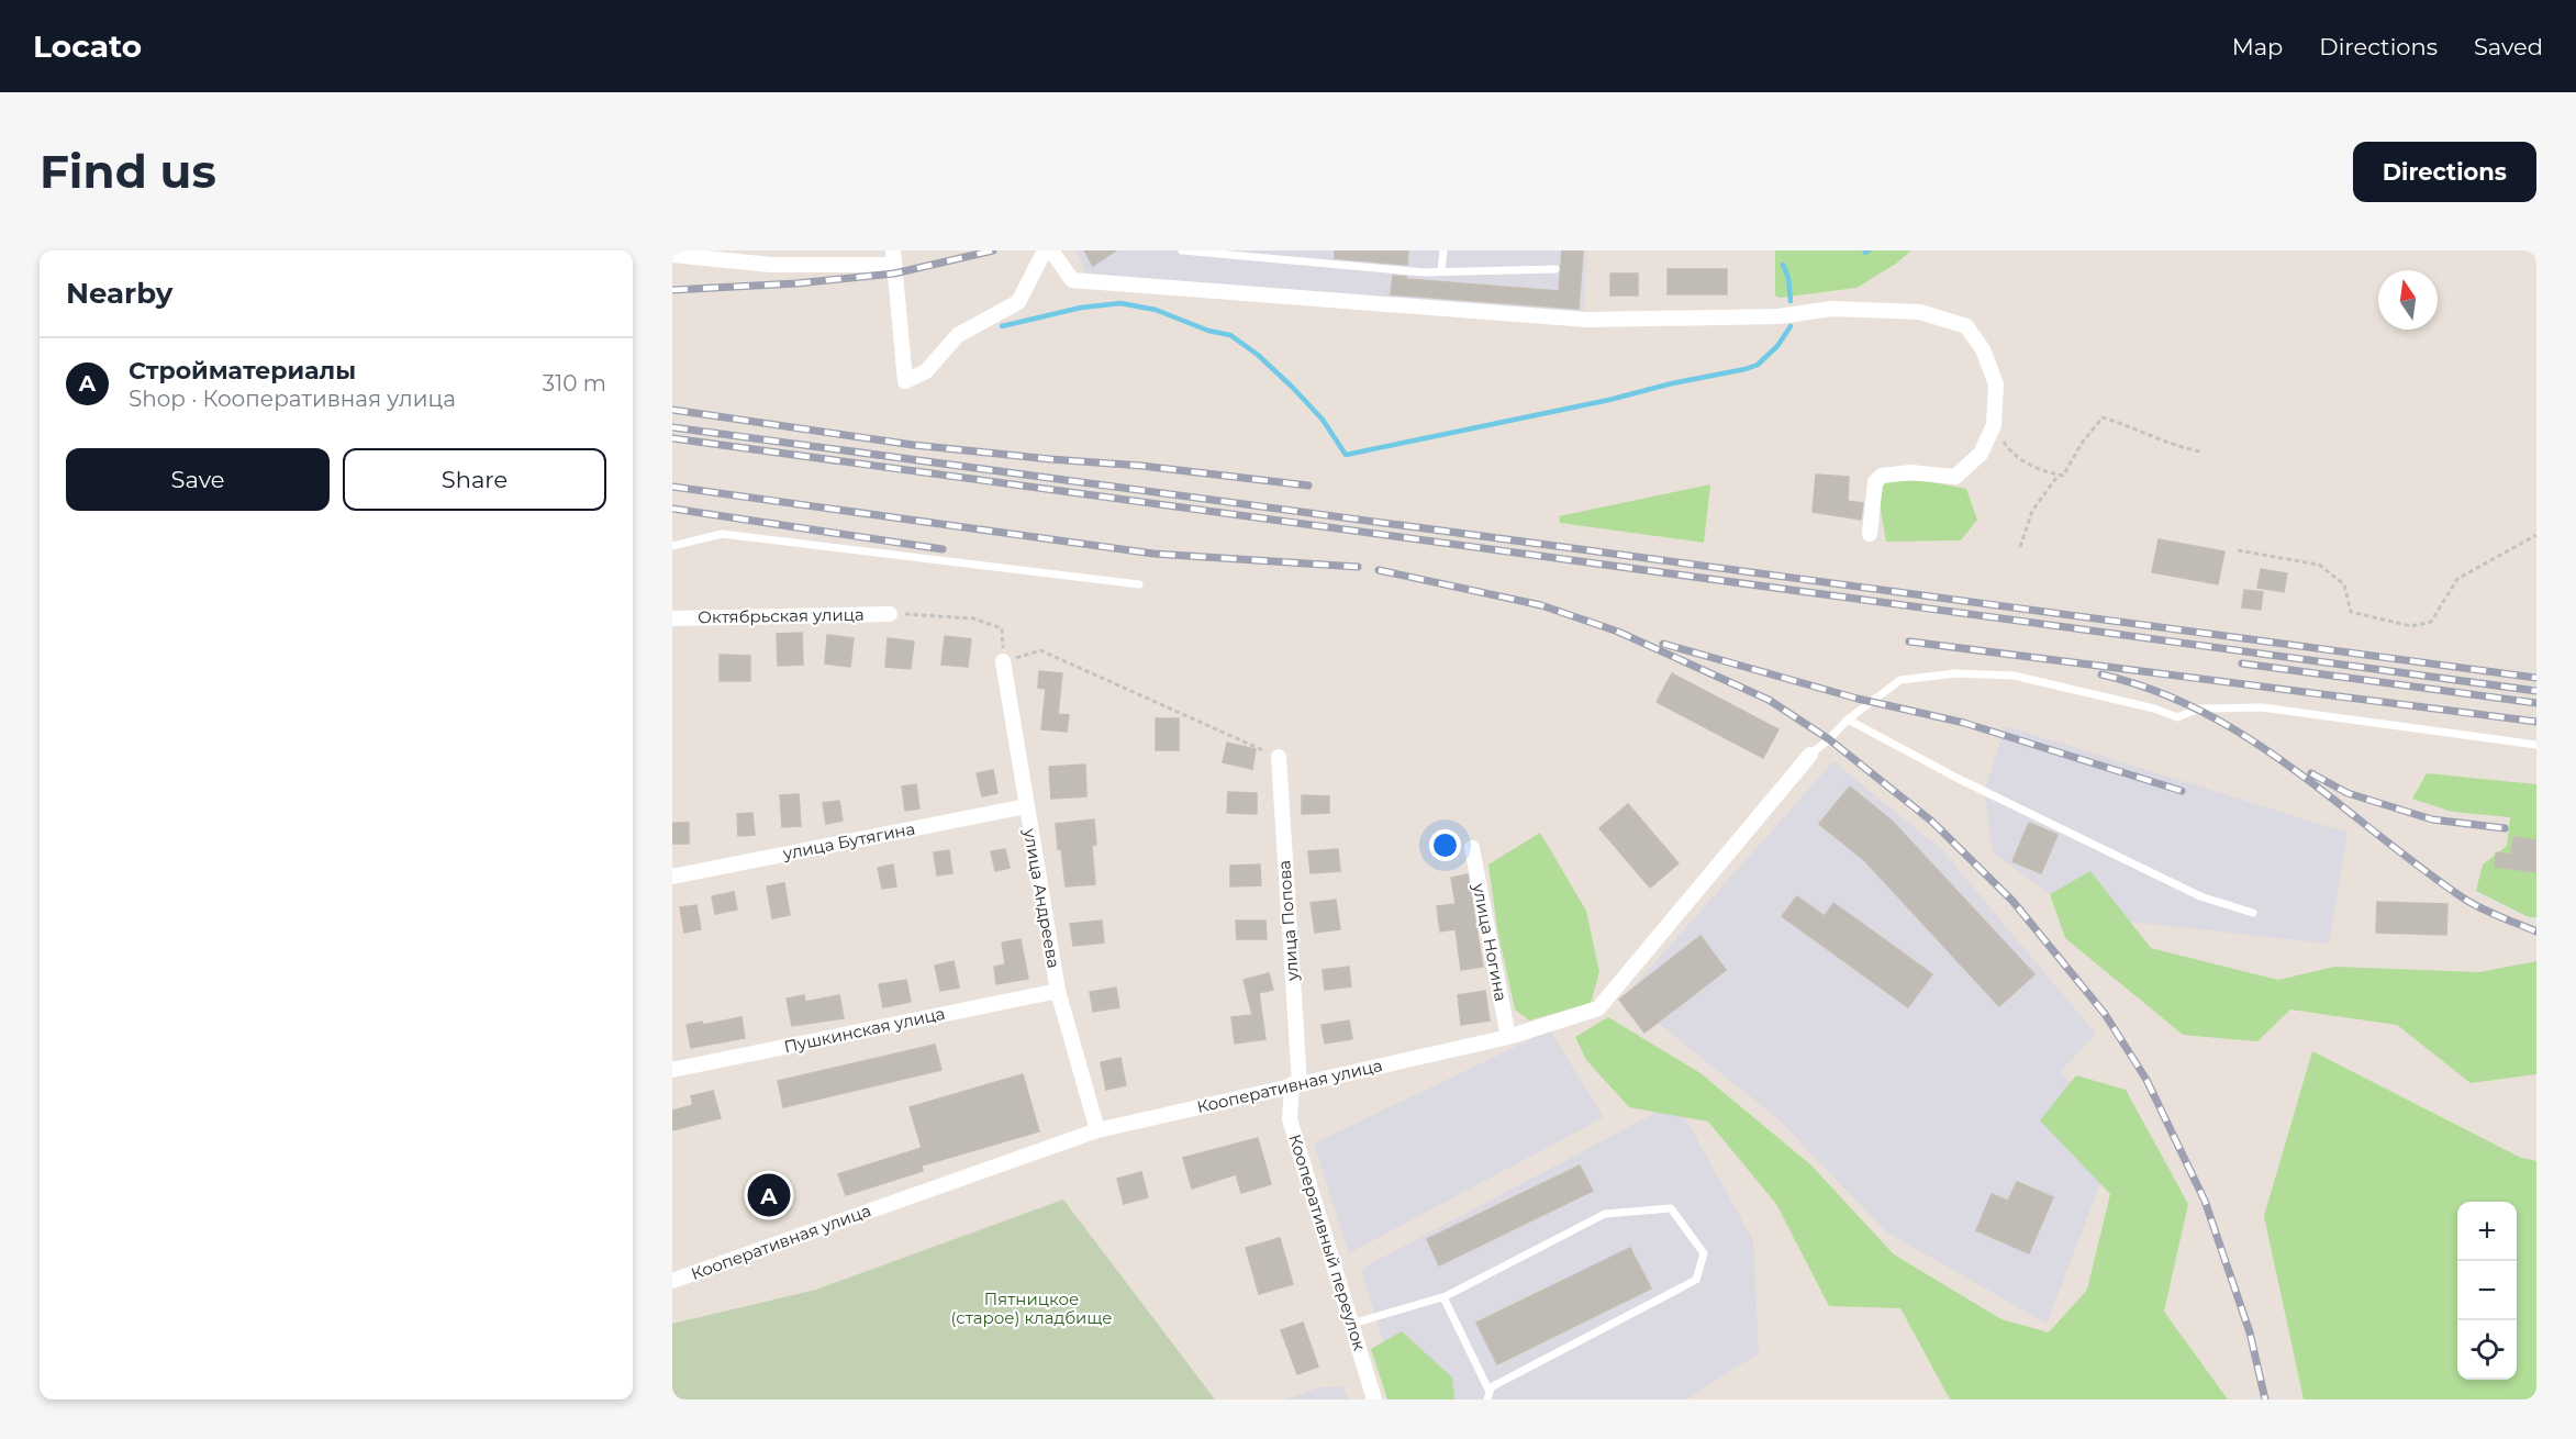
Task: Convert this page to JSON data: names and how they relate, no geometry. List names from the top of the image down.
{
  "streets": {
    "street": [
      "Октябрьская улица",
      "улица Бутягина",
      "улица Андреева",
      "улица Попова",
      "улица Ногина",
      "Пушкинская улица",
      "Кооперативная улица",
      "Кооперативный переулок"
    ]
  },
  "crossings": [
    ["улица Бутягина", "улица Андреева"],
    ["улица Андреева", "Пушкинская улица"],
    ["улица Андреева", "Кооперативная улица"],
    ["улица Попова", "Кооперативная улица"],
    ["улица Попова", "Кооперативный переулок"],
    ["улица Ногина", "Кооперативная улица"],
    ["Кооперативная улица", "Кооперативный переулок"]
  ],
  "parks": ["Пятницкое (старое) кладбище"],
  "north": "top",
  "page": {
    "header": "Locato",
    "nav": ["Map", "Directions", "Saved"],
    "buttons": [
      "Directions",
      ["Save", "Share"]
    ],
    "title": "Find us",
    "heading": "Nearby",
    "list": [
      {
        "mark": "A",
        "name": "Стройматериалы",
        "note": "Shop · Кооперативная улица",
        "value": "310 m"
      }
    ],
    "pins": "A",
    "map_buttons": ["+", "−"]
  }
}
